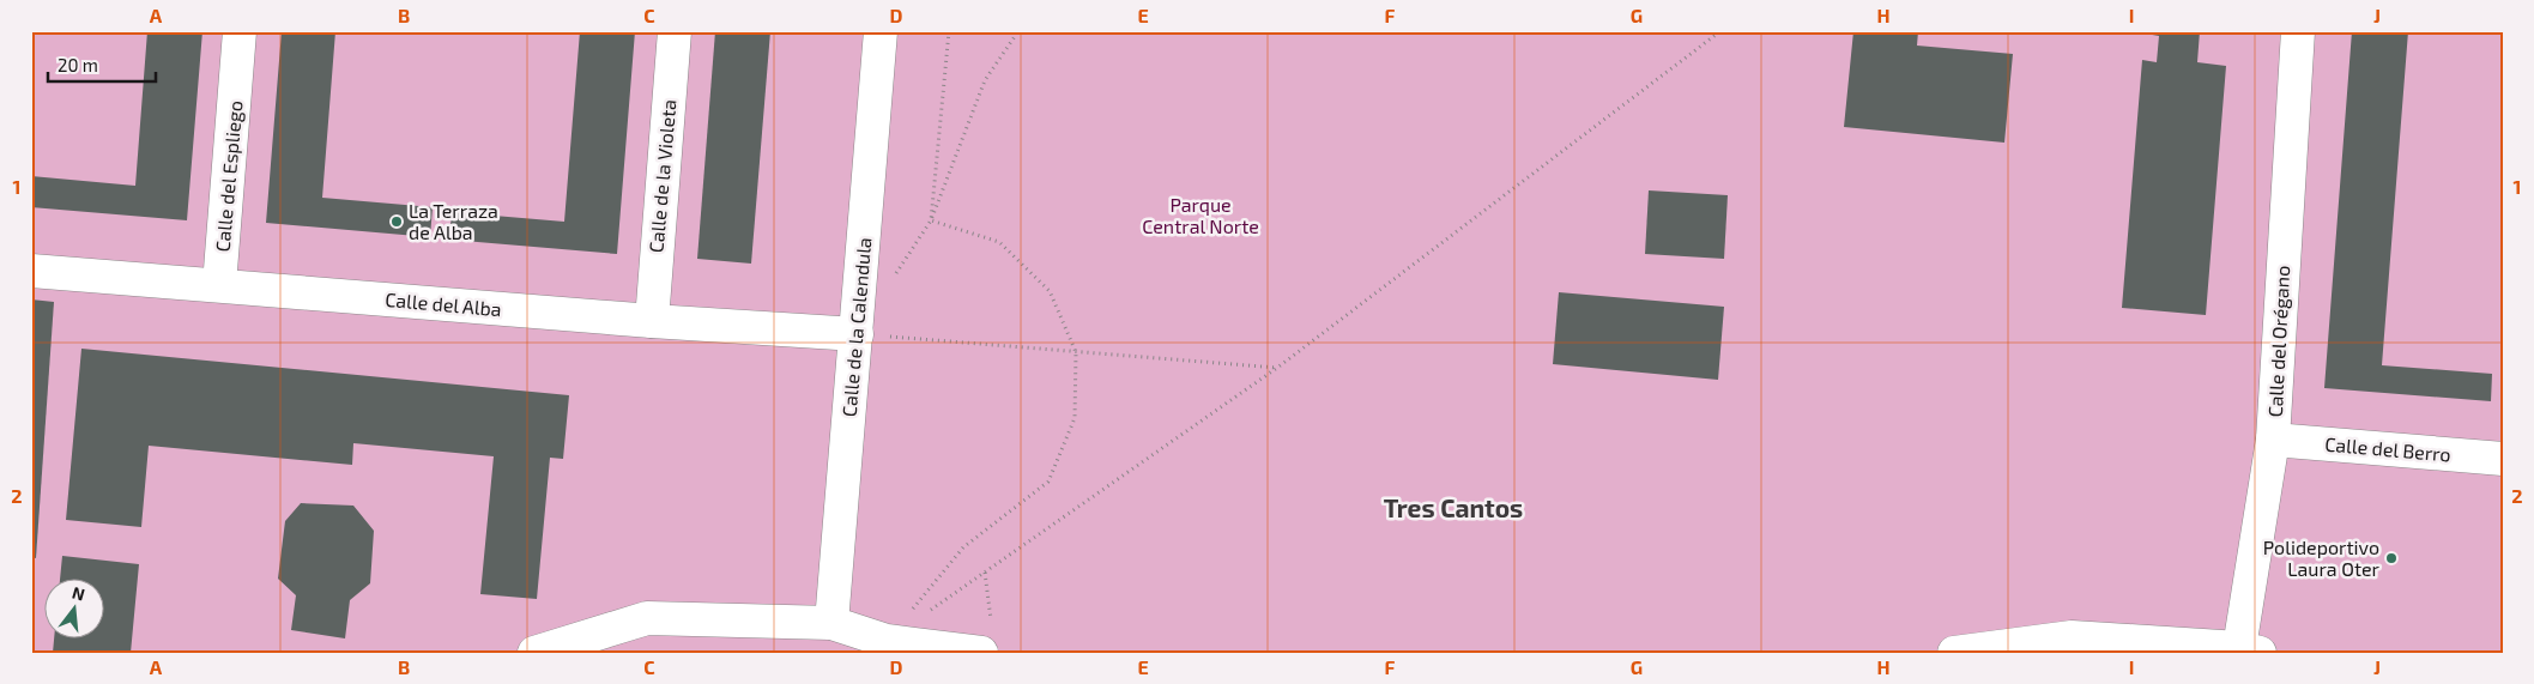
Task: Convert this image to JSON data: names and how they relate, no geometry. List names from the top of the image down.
{
  "streets": {
    "street": [
      "Calle del Espliego",
      "Calle de la Violeta",
      "Calle del Alba",
      "Calle de la Calendula",
      "Calle del Orégano",
      "Calle del Berro"
    ]
  },
  "crossings": [
    ["Calle del Espliego", "Calle del Alba"],
    ["Calle de la Violeta", "Calle del Alba"],
    ["Calle del Alba", "Calle de la Calendula"],
    ["Calle del Orégano", "Calle del Berro"]
  ],
  "districts": ["Tres Cantos"],
  "parks": ["Parque Central Norte"],
  "places": ["La Terraza de Alba", "Polideportivo Laura Oter"],
  "scale_bar": "20 m",
  "north": "top",
  "grid": {
    "columns": [
      "A",
      "B",
      "C",
      "D",
      "E",
      "F",
      "G",
      "H",
      "I",
      "J"
    ],
    "rows": ["1", "2"]
  }
}
